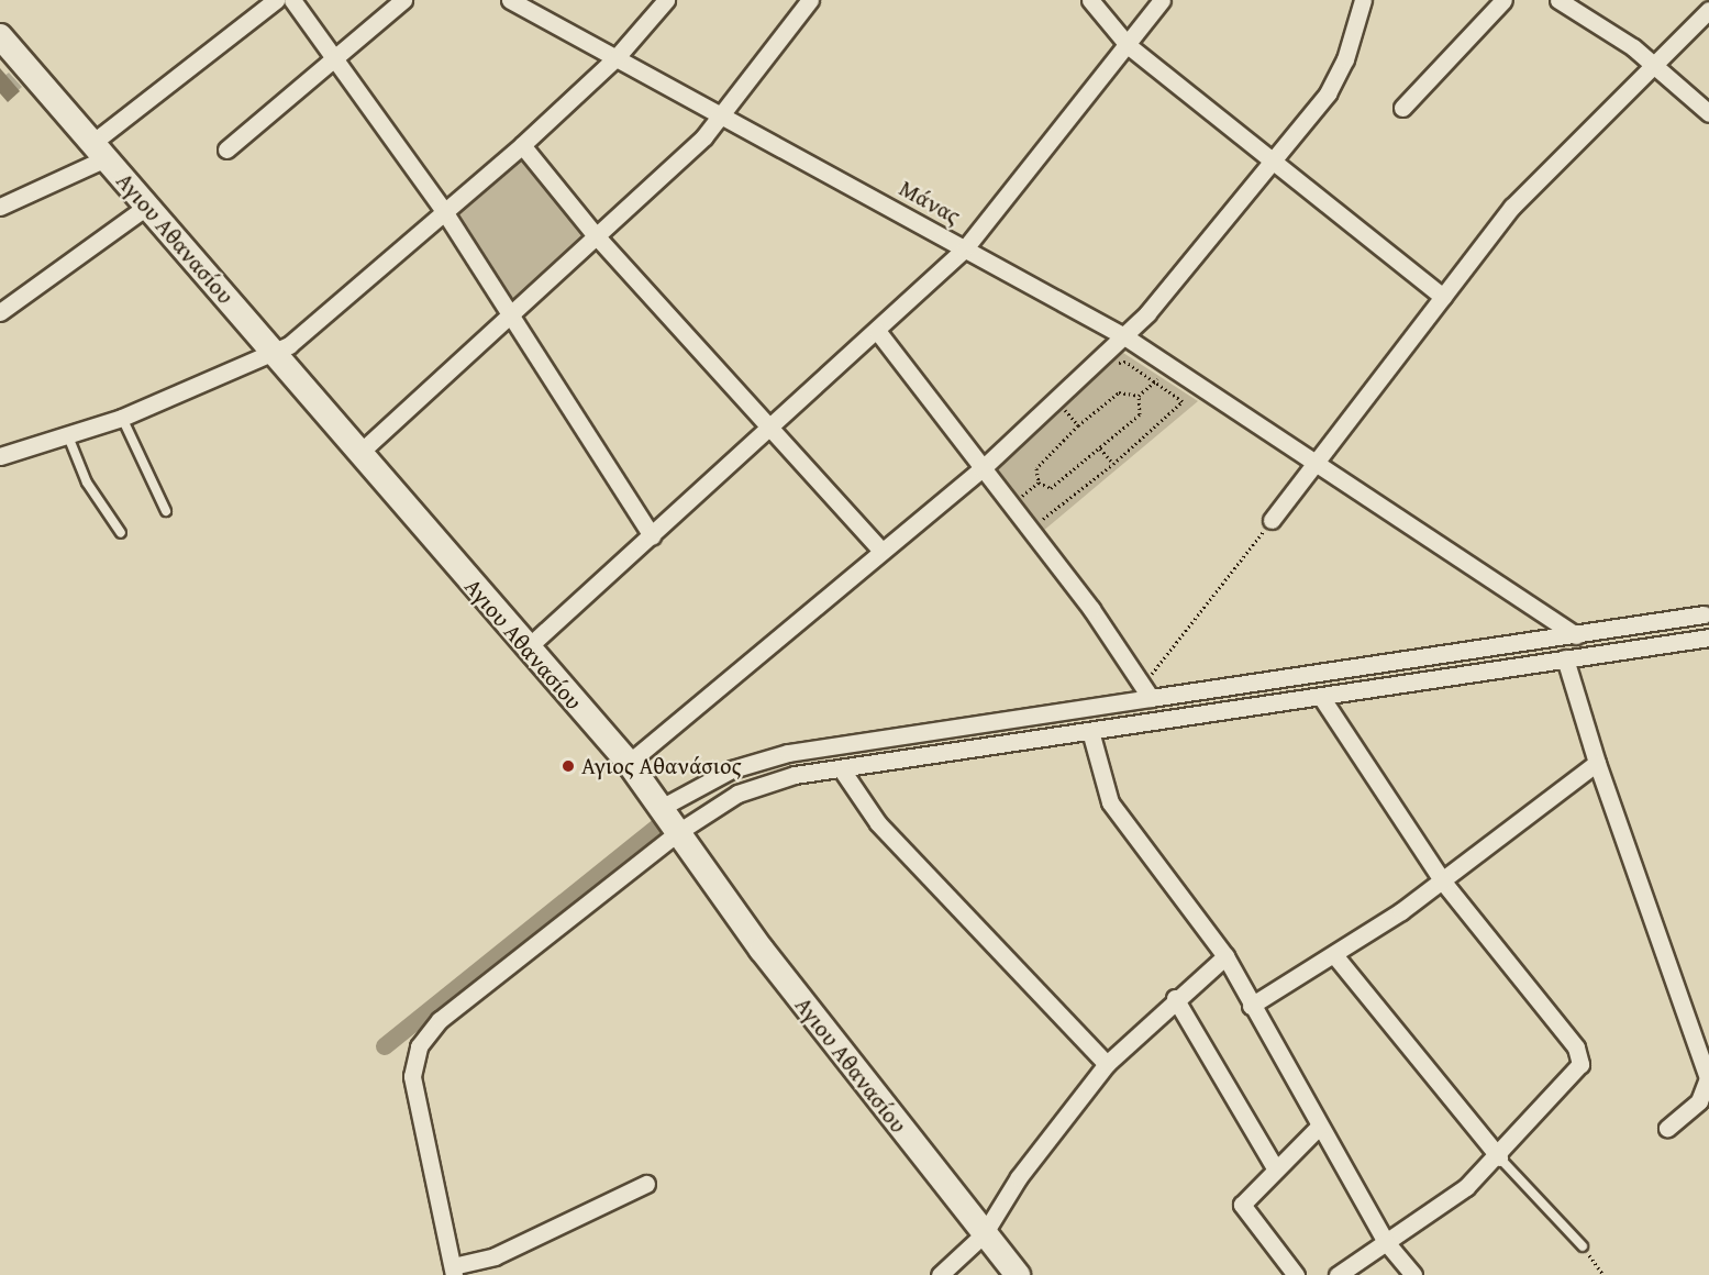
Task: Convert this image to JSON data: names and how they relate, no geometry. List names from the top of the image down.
{
  "streets": {
    "main road": ["Αγιου Αθανασίου"],
    "street": ["Μάνας"]
  },
  "places": ["Αγιος Αθανάσιος"]
}
